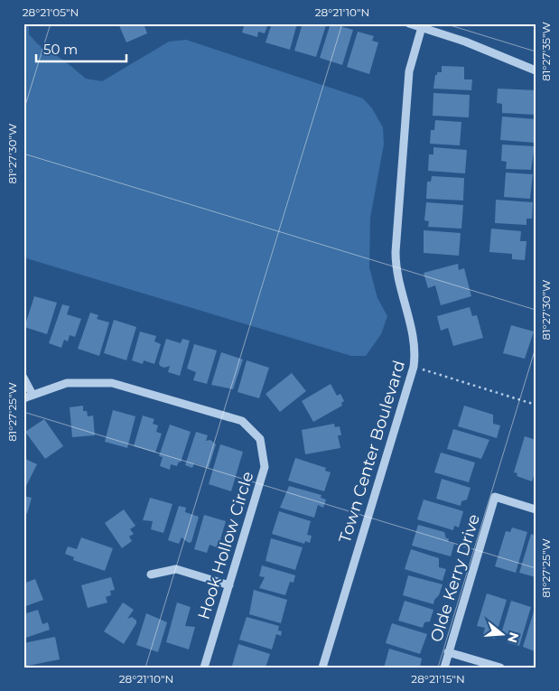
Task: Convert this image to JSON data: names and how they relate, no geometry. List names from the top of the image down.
{
  "streets": {
    "street": ["Town Center Boulevard", "Hook Hollow Circle", "Olde Kerry Drive"]
  },
  "scale_bar": "50 m",
  "north": "right",
  "coordinates": [
    "28°21'05\"N",
    "28°21'10\"N",
    "81°27'35\"W",
    "81°27'30\"W",
    "81°27'25\"W",
    "28°21'15\"N"
  ]
}
